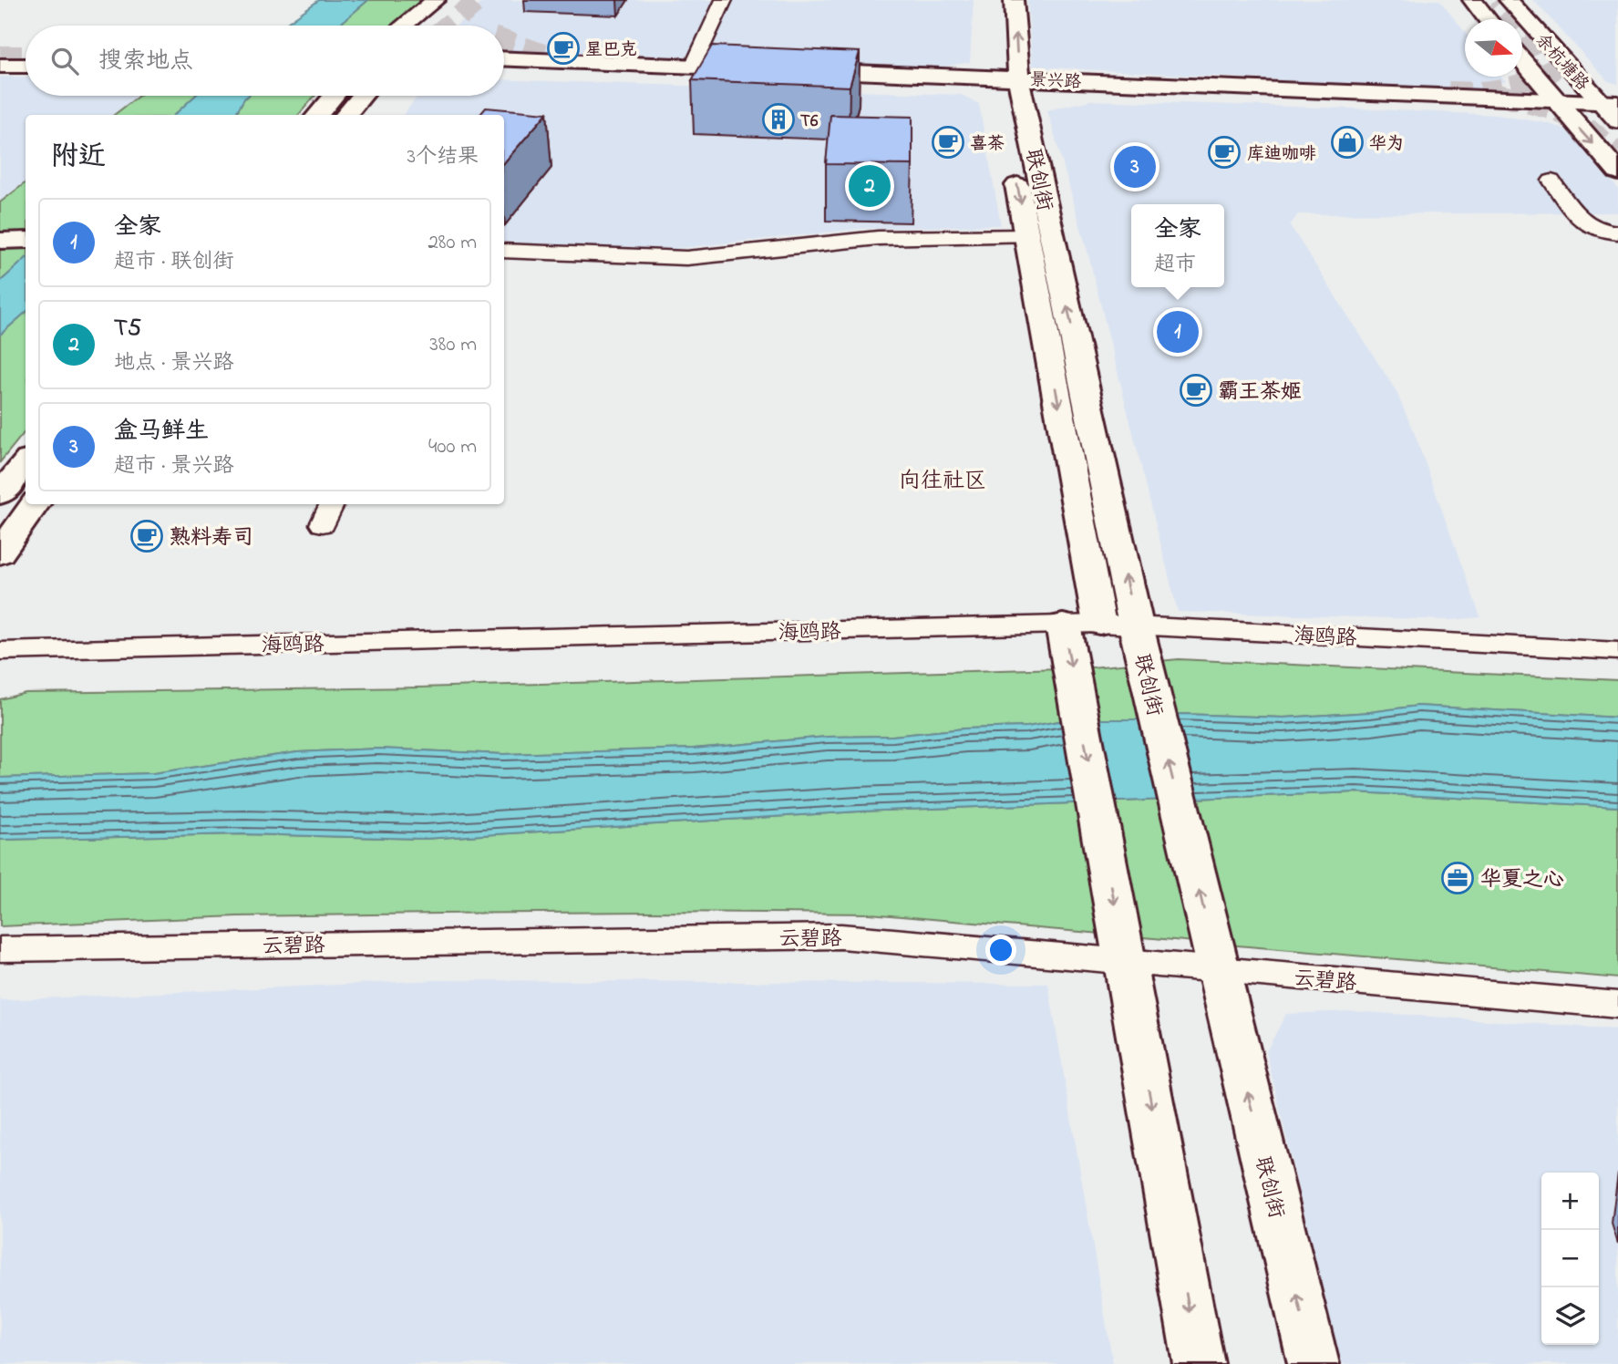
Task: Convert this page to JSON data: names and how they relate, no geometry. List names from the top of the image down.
{
  "streets": {
    "street": [
      "余杭塘路",
      "景兴路",
      "联创街",
      "海鸥路",
      "云碧路"
    ]
  },
  "crossings": [
    ["余杭塘路", "景兴路"],
    ["景兴路", "联创街"],
    ["联创街", "海鸥路"],
    ["联创街", "云碧路"]
  ],
  "districts": ["向往社区"],
  "places": {
    "cafe": [
      "星巴克",
      "喜茶",
      "库迪咖啡",
      "霸王茶姬",
      "熟料寿司"
    ],
    "building": ["T6"],
    "shop": ["华为"],
    "office": ["华夏之心"]
  },
  "north": "right",
  "page": {
    "search": "搜索地点",
    "heading": ["附近", "3个结果"],
    "pins": ["3", "2", "1"],
    "list": [
      {
        "mark": "1",
        "name": "全家",
        "note": "超市 · 联创街",
        "value": "280 m"
      },
      {
        "mark": "2",
        "name": "T5",
        "note": "地点 · 景兴路",
        "value": "380 m"
      },
      {
        "mark": "3",
        "name": "盒马鲜生",
        "note": "超市 · 景兴路",
        "value": "400 m"
      }
    ],
    "popup": ["全家", "超市"],
    "map_buttons": ["+", "−"]
  }
}
